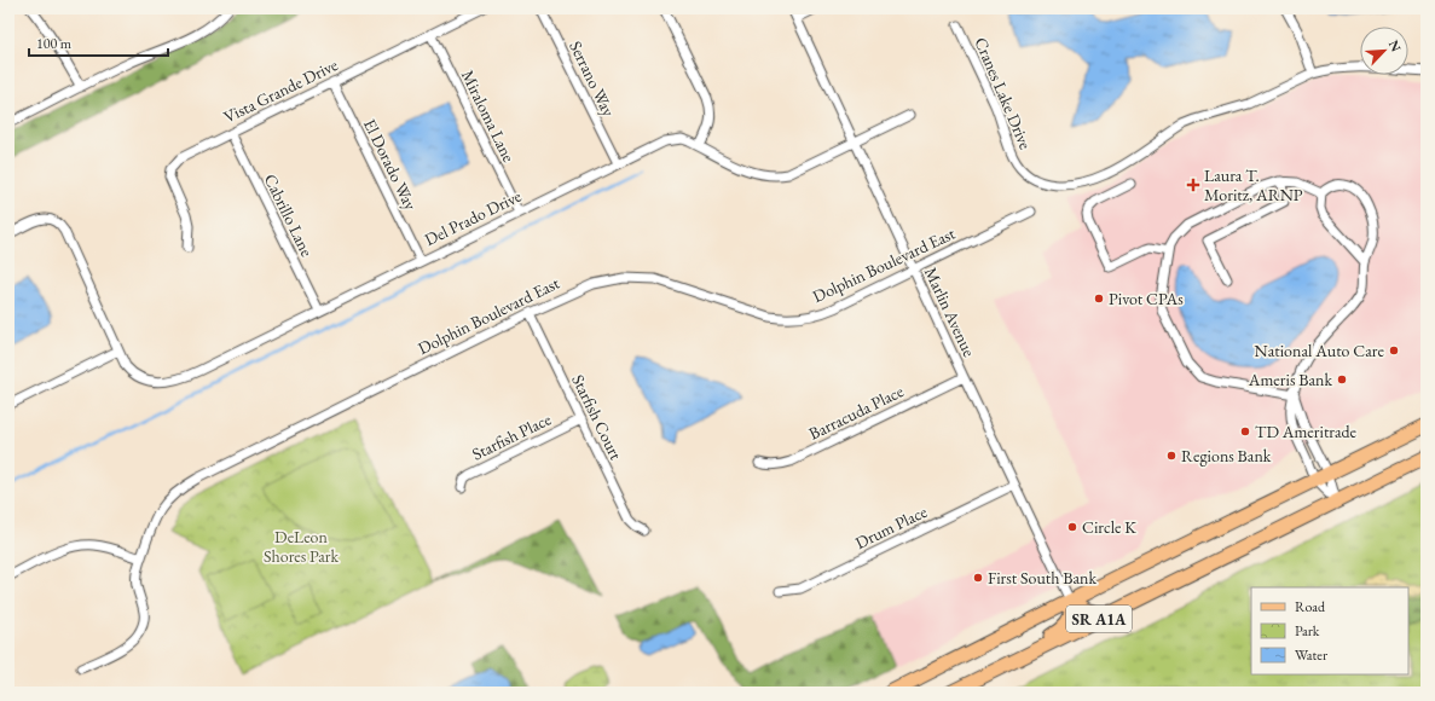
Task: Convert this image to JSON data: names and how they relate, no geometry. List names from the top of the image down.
{
  "streets": {
    "main road": ["SR A1A"],
    "street": [
      "Serrano Way",
      "Vista Grande Drive",
      "Cranes Lake Drive",
      "Miraloma Lane",
      "El Dorado Way",
      "Cabrillo Lane",
      "Del Prado Drive",
      "Dolphin Boulevard East",
      "Marlin Avenue",
      "Barracuda Place",
      "Starfish Court",
      "Starfish Place",
      "Drum Place"
    ]
  },
  "crossings": [
    ["Serrano Way", "Del Prado Drive"],
    ["Vista Grande Drive", "Miraloma Lane"],
    ["Vista Grande Drive", "El Dorado Way"],
    ["Vista Grande Drive", "Cabrillo Lane"],
    ["Miraloma Lane", "Del Prado Drive"],
    ["El Dorado Way", "Del Prado Drive"],
    ["Cabrillo Lane", "Del Prado Drive"],
    ["Del Prado Drive", "Marlin Avenue"],
    ["Dolphin Boulevard East", "Marlin Avenue"],
    ["Dolphin Boulevard East", "Starfish Court"],
    ["Marlin Avenue", "Barracuda Place"],
    ["Marlin Avenue", "Drum Place"],
    ["Marlin Avenue", "SR A1A"],
    ["Starfish Court", "Starfish Place"]
  ],
  "parks": ["DeLeon Shores Park"],
  "places": {
    "health": ["Laura T. Moritz, ARNP"],
    "other": [
      "Pivot CPAs",
      "National Auto Care",
      "Ameris Bank",
      "TD Ameritrade",
      "Regions Bank",
      "Circle K",
      "First South Bank"
    ]
  },
  "legend": ["Road", "Park", "Water"],
  "scale_bar": "100 m",
  "north": "top right"
}
